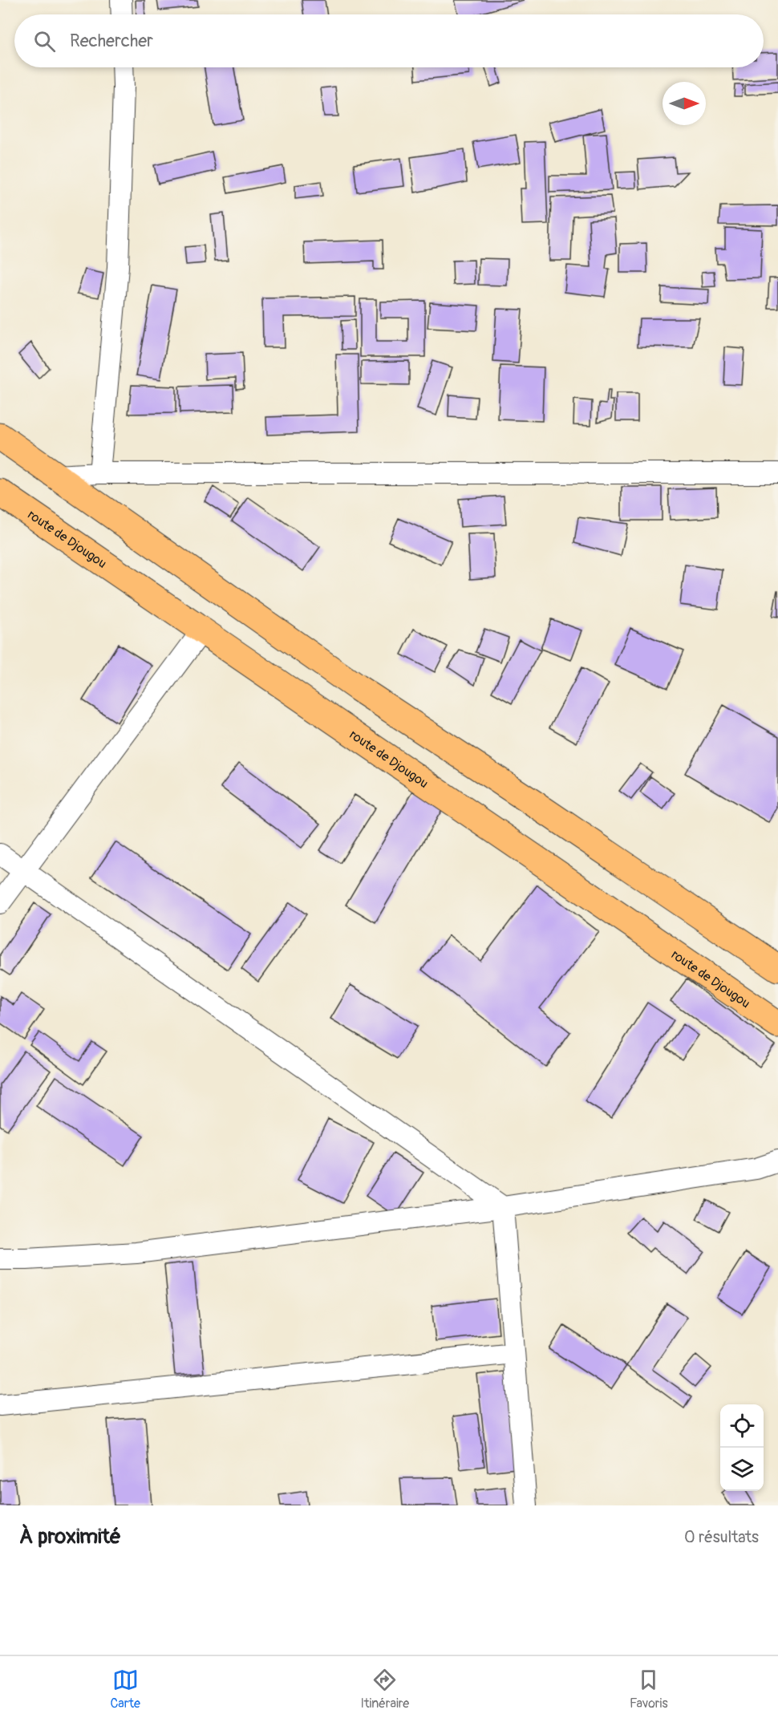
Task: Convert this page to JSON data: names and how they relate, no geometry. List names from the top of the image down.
{
  "streets": {
    "highway": ["route de Djougou"]
  },
  "north": "right",
  "page": {
    "search": "Rechercher",
    "heading": ["À proximité", "0 résultats"],
    "nav": ["Carte", "Itinéraire", "Favoris"]
  }
}
